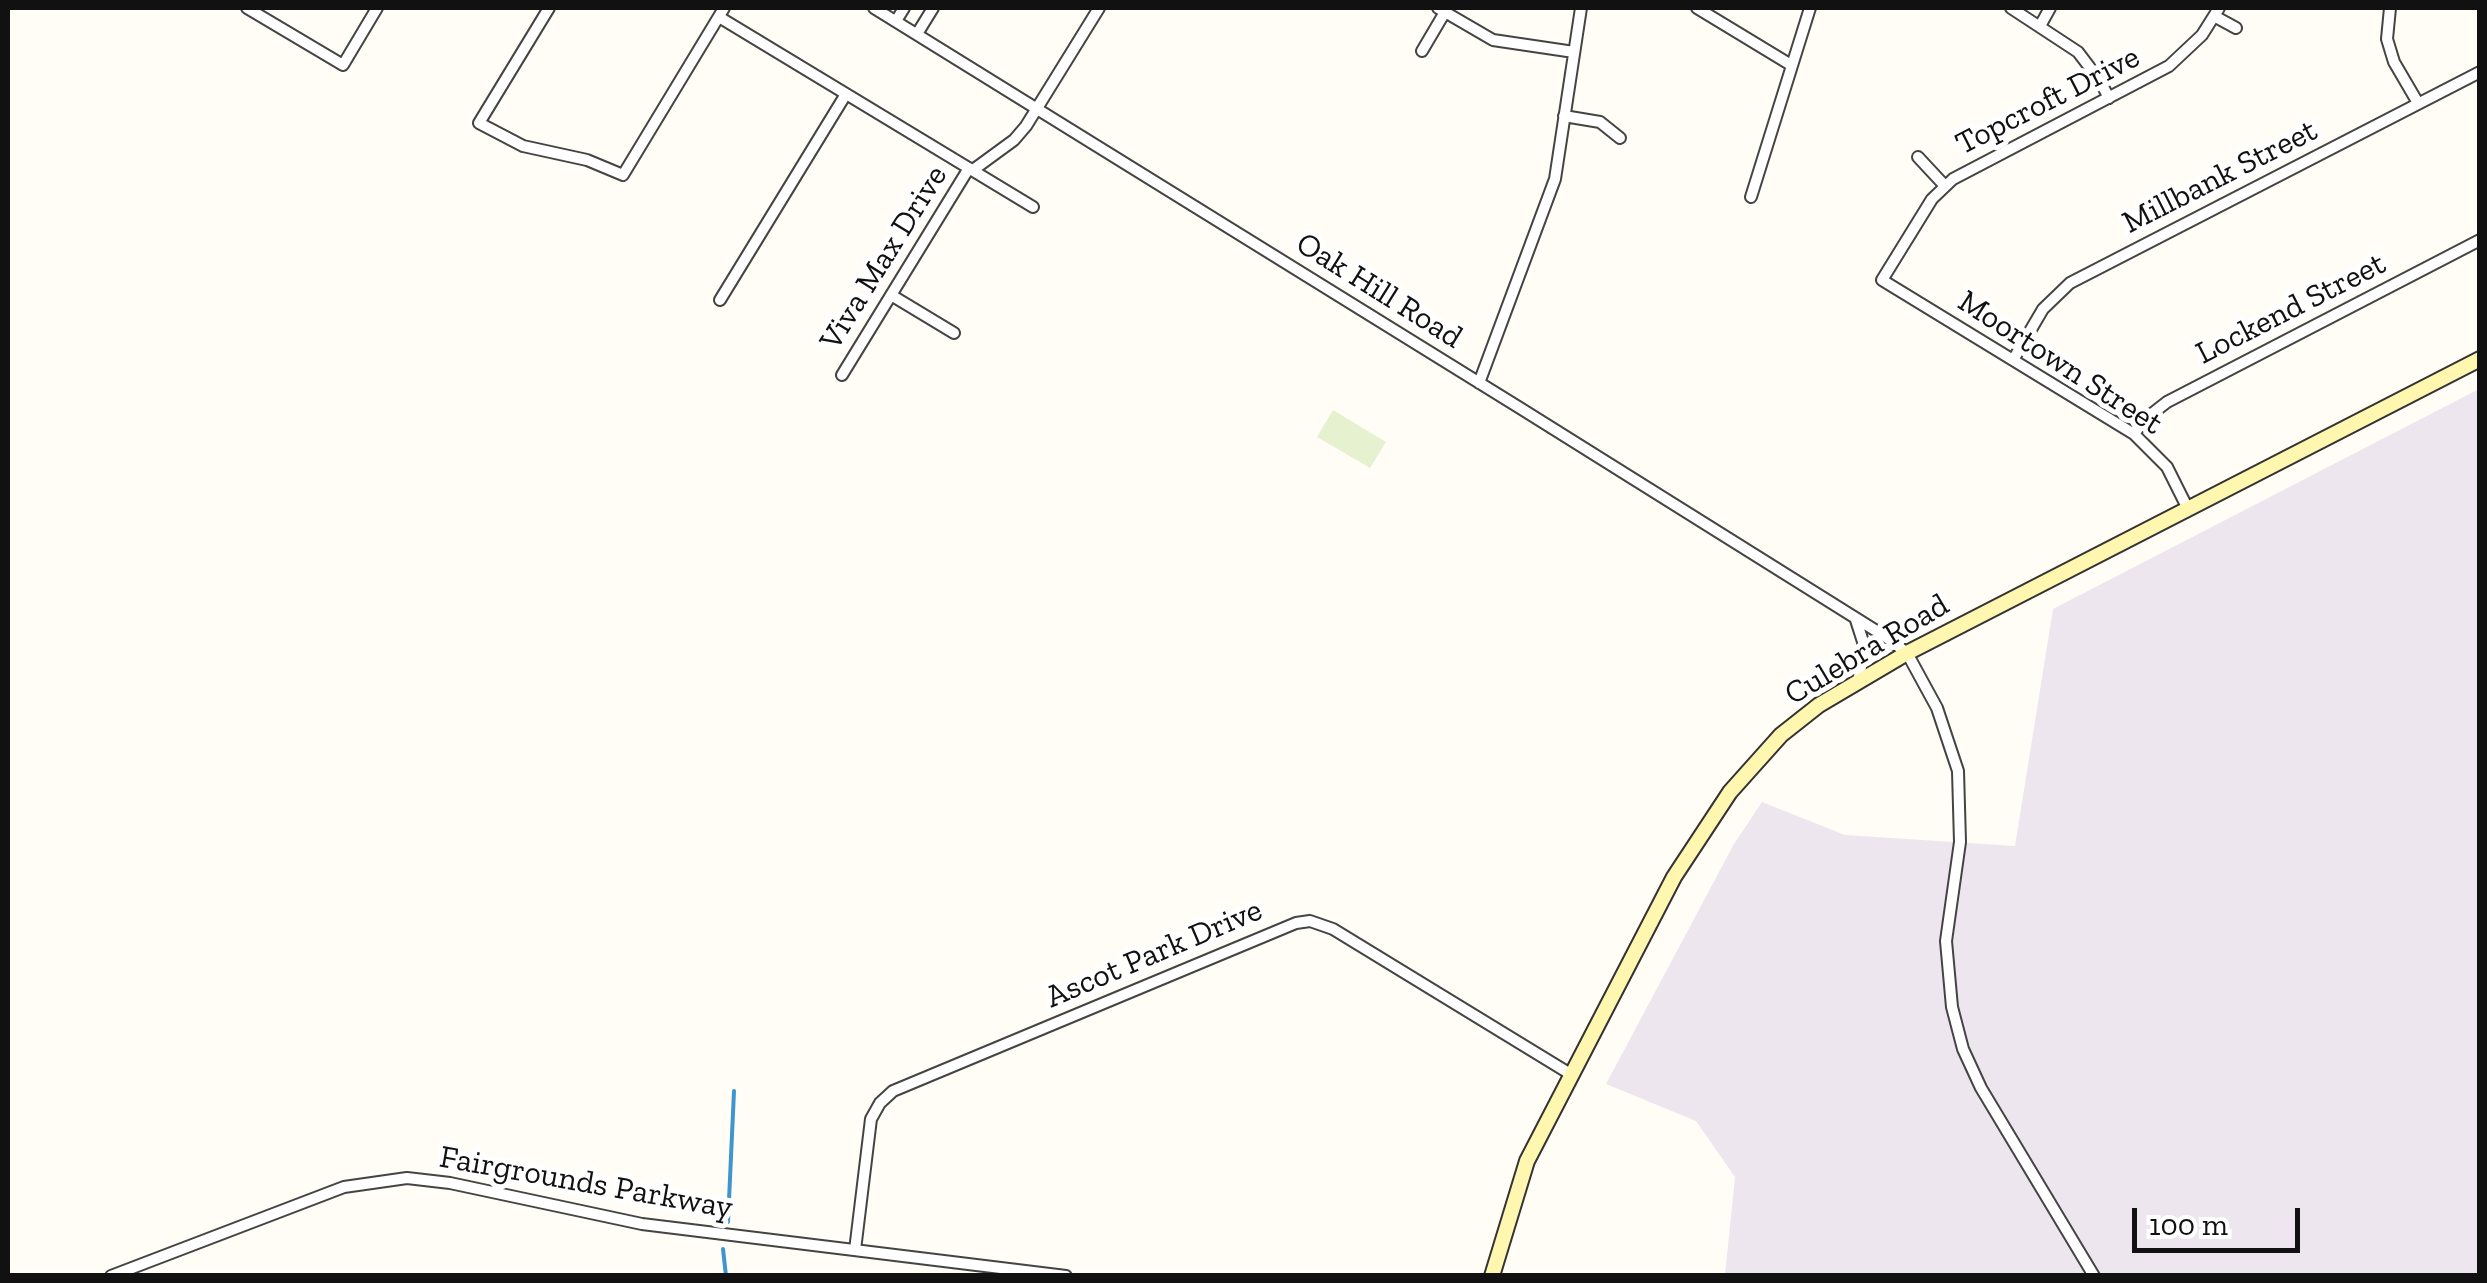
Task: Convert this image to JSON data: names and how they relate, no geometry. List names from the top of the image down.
{
  "streets": {
    "main road": ["Culebra Road"],
    "street": [
      "Topcroft Drive",
      "Millbank Street",
      "Viva Max Drive",
      "Oak Hill Road",
      "Lockend Street",
      "Moortown Street",
      "Ascot Park Drive",
      "Fairgrounds Parkway"
    ]
  },
  "crossings": [
    ["Topcroft Drive", "Moortown Street"],
    ["Millbank Street", "Moortown Street"],
    ["Viva Max Drive", "Oak Hill Road"],
    ["Oak Hill Road", "Culebra Road"],
    ["Lockend Street", "Moortown Street"],
    ["Moortown Street", "Culebra Road"],
    ["Culebra Road", "Ascot Park Drive"],
    ["Ascot Park Drive", "Fairgrounds Parkway"]
  ],
  "scale_bar": "100 m"
}
